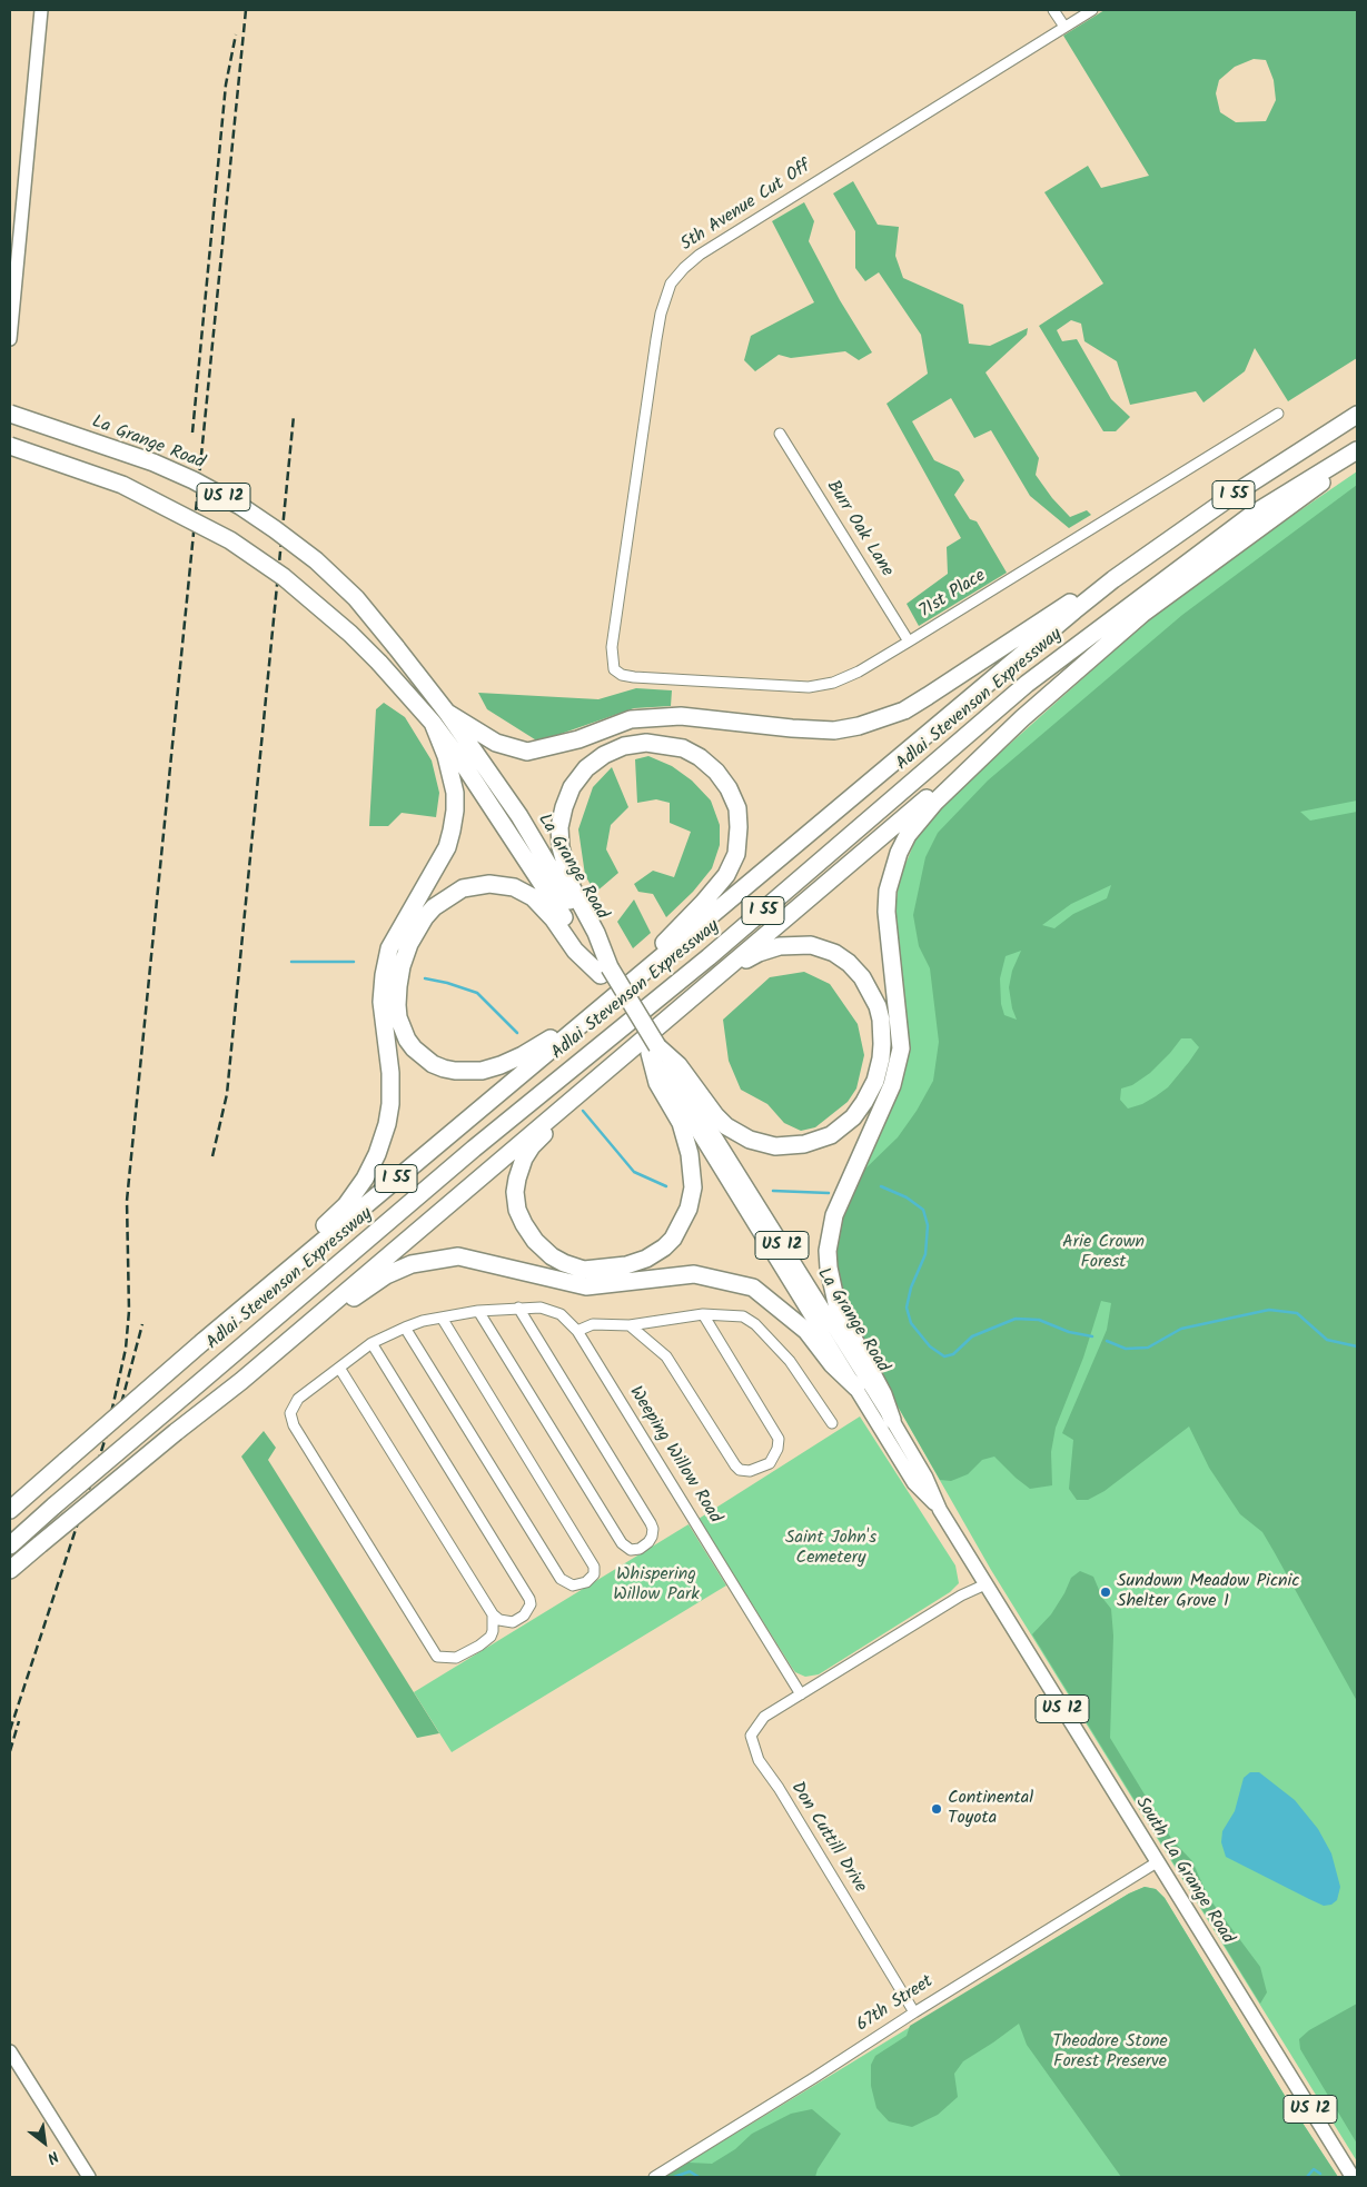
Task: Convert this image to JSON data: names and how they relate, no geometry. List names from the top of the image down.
{
  "streets": {
    "highway": [
      "La Grange Road",
      "I 55",
      "US 12",
      "Adlai Stevenson Expressway"
    ],
    "main road": ["South La Grange Road"],
    "street": [
      "5th Avenue Cut Off",
      "Burr Oak Lane",
      "71st Place",
      "Weeping Willow Road",
      "Don Cuttill Drive",
      "67th Street"
    ]
  },
  "crossings": [
    ["5th Avenue Cut Off", "71st Place"],
    ["La Grange Road", "South La Grange Road"],
    ["Burr Oak Lane", "71st Place"],
    ["Weeping Willow Road", "Don Cuttill Drive"],
    ["Don Cuttill Drive", "67th Street"],
    ["South La Grange Road", "67th Street"]
  ],
  "parks": [
    "Arie Crown Forest",
    "Saint John's Cemetery",
    "Whispering Willow Park",
    "Theodore Stone Forest Preserve"
  ],
  "places": ["Sundown Meadow Picnic Shelter Grove 1", "Continental Toyota"],
  "north": "bottom right"
}
